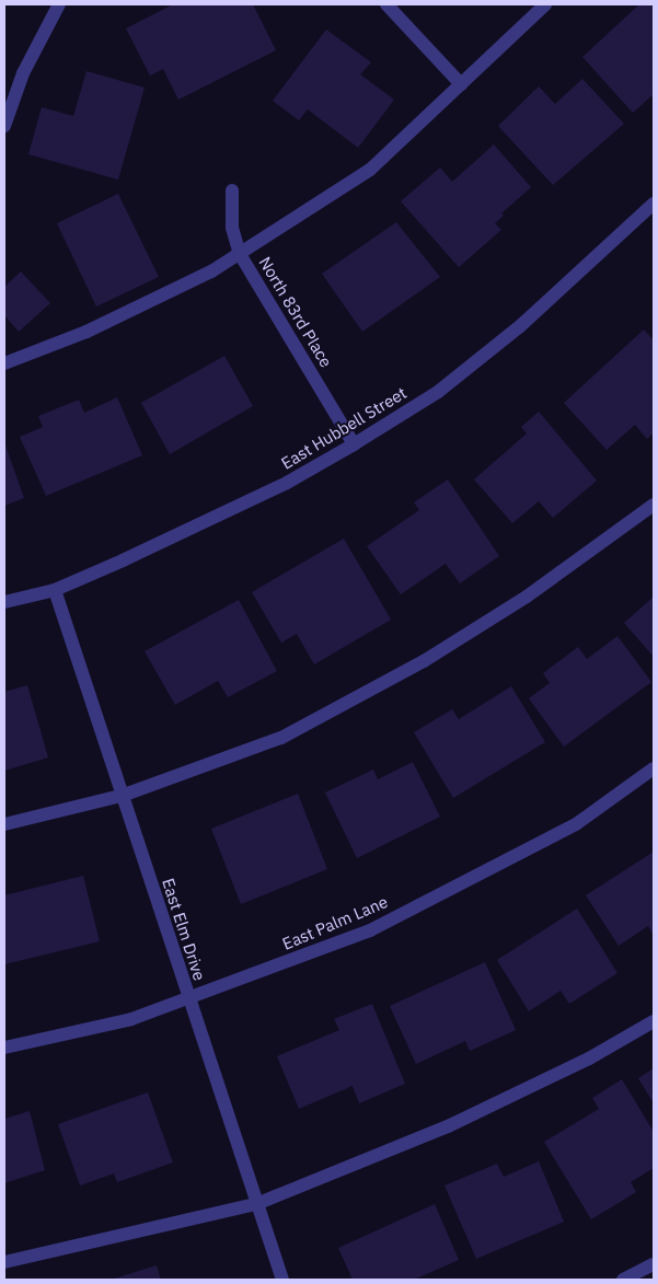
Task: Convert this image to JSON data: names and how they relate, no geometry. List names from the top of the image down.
{
  "streets": {
    "street": [
      "North 83rd Place",
      "East Hubbell Street",
      "East Palm Lane",
      "East Elm Drive"
    ]
  },
  "crossings": [
    ["North 83rd Place", "East Hubbell Street"],
    ["East Hubbell Street", "East Elm Drive"],
    ["East Palm Lane", "East Elm Drive"]
  ]
}
